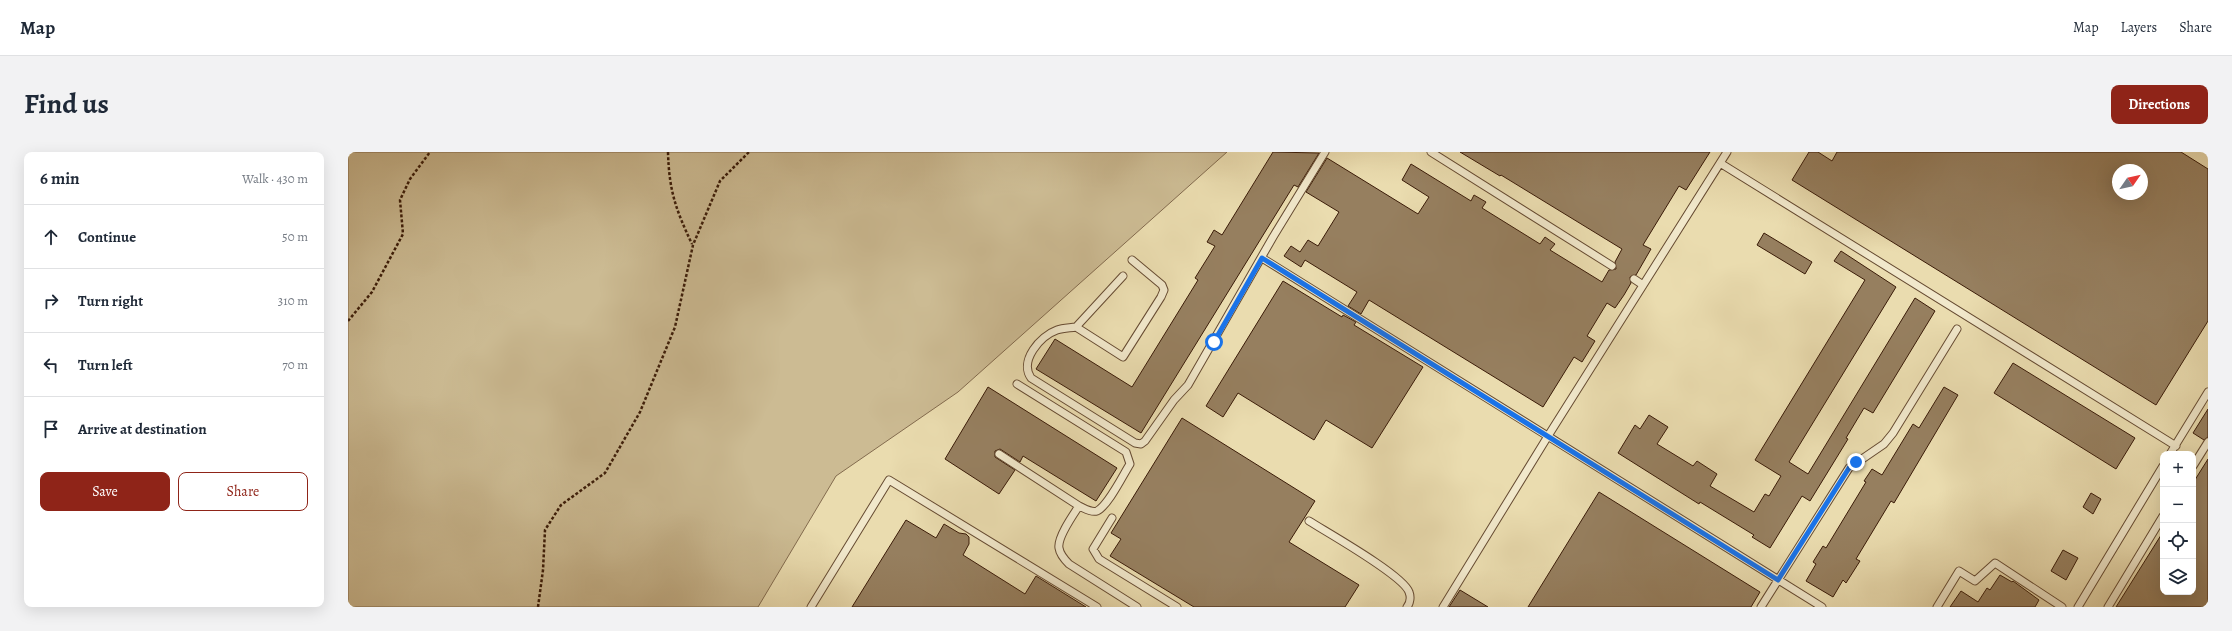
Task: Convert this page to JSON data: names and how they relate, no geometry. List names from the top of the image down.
{
  "north": "top right",
  "page": {
    "header": "Map",
    "nav": ["Map", "Layers", "Share"],
    "title": "Find us",
    "buttons": [
      "Directions",
      ["Save", "Share"]
    ],
    "heading": ["6 min", "Walk · 430 m"],
    "list": [
      ["Continue", "50 m"],
      ["Turn right", "310 m"],
      ["Turn left", "70 m"],
      "Arrive at destination"
    ],
    "map_buttons": ["+", "−"]
  }
}
